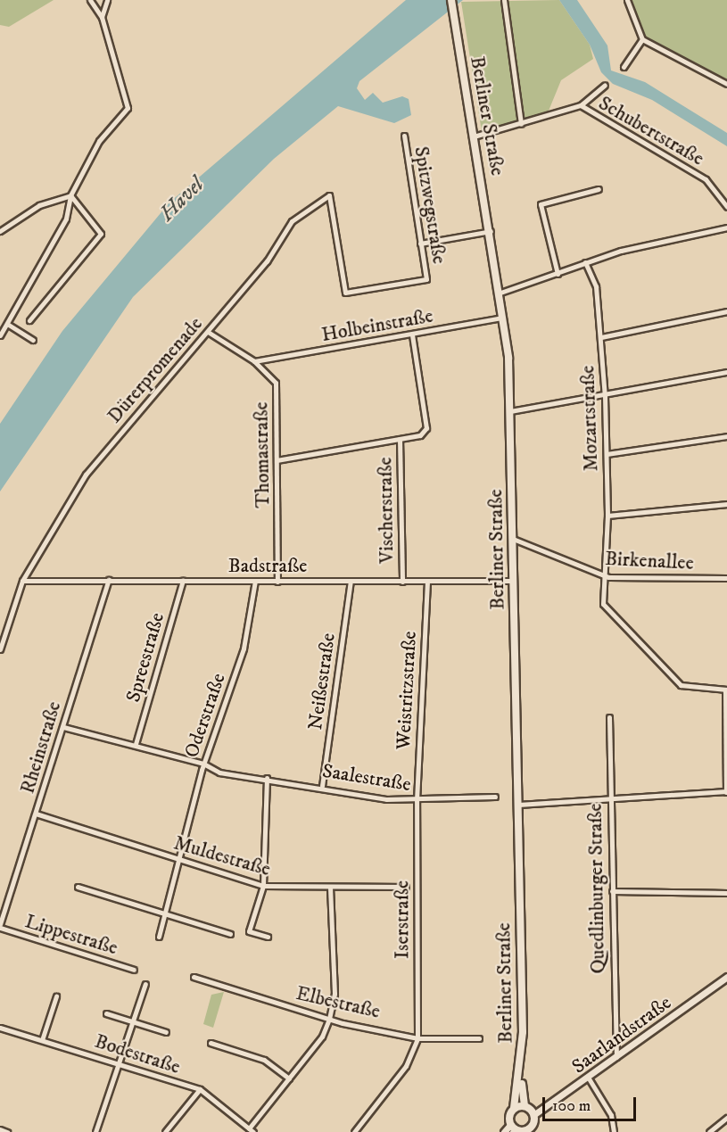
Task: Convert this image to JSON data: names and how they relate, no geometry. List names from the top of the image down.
{
  "streets": {
    "main road": ["Berliner Straße"],
    "street": [
      "Schubertstraße",
      "Spitzwegstraße",
      "Holbeinstraße",
      "Dürerpromenade",
      "Mozartstraße",
      "Thomastraße",
      "Vischerstraße",
      "Birkenallee",
      "Badstraße",
      "Spreestraße",
      "Neißestraße",
      "Weistritzstraße",
      "Oderstraße",
      "Rheinstraße",
      "Saalestraße",
      "Muldestraße",
      "Quedlinburger Straße",
      "Iserstraße",
      "Lippestraße",
      "Elbestraße",
      "Saarlandstraße",
      "Bodestraße"
    ]
  },
  "crossings": [
    ["Berliner Straße", "Holbeinstraße"],
    ["Berliner Straße", "Birkenallee"],
    ["Berliner Straße", "Badstraße"],
    ["Spitzwegstraße", "Dürerpromenade"],
    ["Holbeinstraße", "Thomastraße"],
    ["Dürerpromenade", "Thomastraße"],
    ["Dürerpromenade", "Badstraße"],
    ["Mozartstraße", "Birkenallee"],
    ["Thomastraße", "Badstraße"],
    ["Vischerstraße", "Badstraße"],
    ["Badstraße", "Spreestraße"],
    ["Badstraße", "Neißestraße"],
    ["Badstraße", "Weistritzstraße"],
    ["Badstraße", "Oderstraße"],
    ["Badstraße", "Rheinstraße"],
    ["Spreestraße", "Saalestraße"],
    ["Neißestraße", "Saalestraße"],
    ["Weistritzstraße", "Saalestraße"],
    ["Weistritzstraße", "Iserstraße"],
    ["Oderstraße", "Saalestraße"],
    ["Oderstraße", "Muldestraße"],
    ["Rheinstraße", "Saalestraße"],
    ["Rheinstraße", "Muldestraße"],
    ["Rheinstraße", "Lippestraße"],
    ["Saalestraße", "Iserstraße"],
    ["Quedlinburger Straße", "Saarlandstraße"],
    ["Iserstraße", "Elbestraße"]
  ],
  "water": ["Havel"],
  "scale_bar": "100 m"
}
